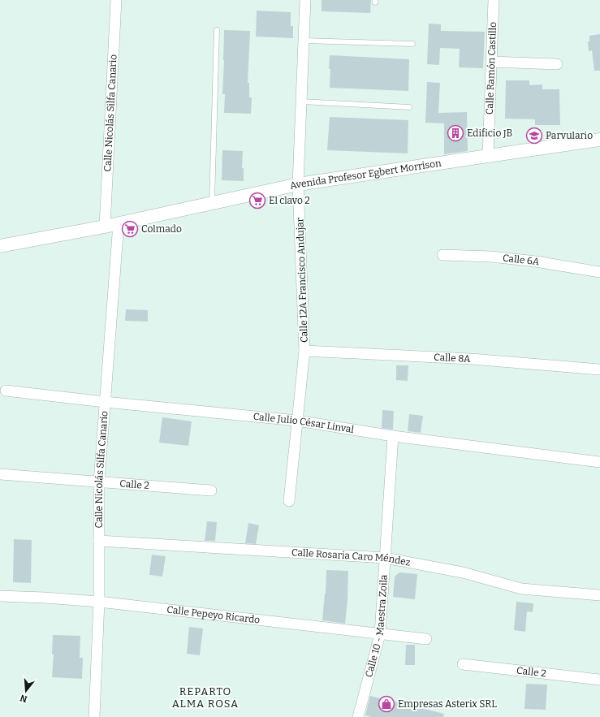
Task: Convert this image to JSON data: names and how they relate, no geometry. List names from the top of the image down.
{
  "streets": {
    "street": [
      "Calle Ramón Castillo",
      "Calle Nicolás Silfa Canario",
      "Avenida Profesor Egbert Morrison",
      "Calle 6A",
      "Calle 12A Francisco Andujar",
      "Calle 8A",
      "Calle Julio César Linval",
      "Calle 2",
      "Calle Rosaria Caro Méndez",
      "Calle Pepeyo Ricardo",
      "Calle 10 - Maestra Zoila"
    ]
  },
  "crossings": [
    ["Calle Ramón Castillo", "Avenida Profesor Egbert Morrison"],
    ["Calle Nicolás Silfa Canario", "Avenida Profesor Egbert Morrison"],
    ["Calle Nicolás Silfa Canario", "Calle Julio César Linval"],
    ["Calle Nicolás Silfa Canario", "Calle 2"],
    ["Calle Nicolás Silfa Canario", "Calle Rosaria Caro Méndez"],
    ["Calle Nicolás Silfa Canario", "Calle Pepeyo Ricardo"],
    ["Avenida Profesor Egbert Morrison", "Calle 12A Francisco Andujar"],
    ["Calle 12A Francisco Andujar", "Calle 8A"],
    ["Calle 12A Francisco Andujar", "Calle Julio César Linval"],
    ["Calle Julio César Linval", "Calle 10 - Maestra Zoila"],
    ["Calle Rosaria Caro Méndez", "Calle 10 - Maestra Zoila"],
    ["Calle Pepeyo Ricardo", "Calle 10 - Maestra Zoila"]
  ],
  "districts": ["REPARTO ALMA ROSA"],
  "places": {
    "building": ["Edificio JB"],
    "school or university": ["Parvulario"],
    "supermarket": ["El clavo 2", "Colmado"],
    "shop": ["Empresas Asterix SRL"]
  },
  "north": "bottom"
}
